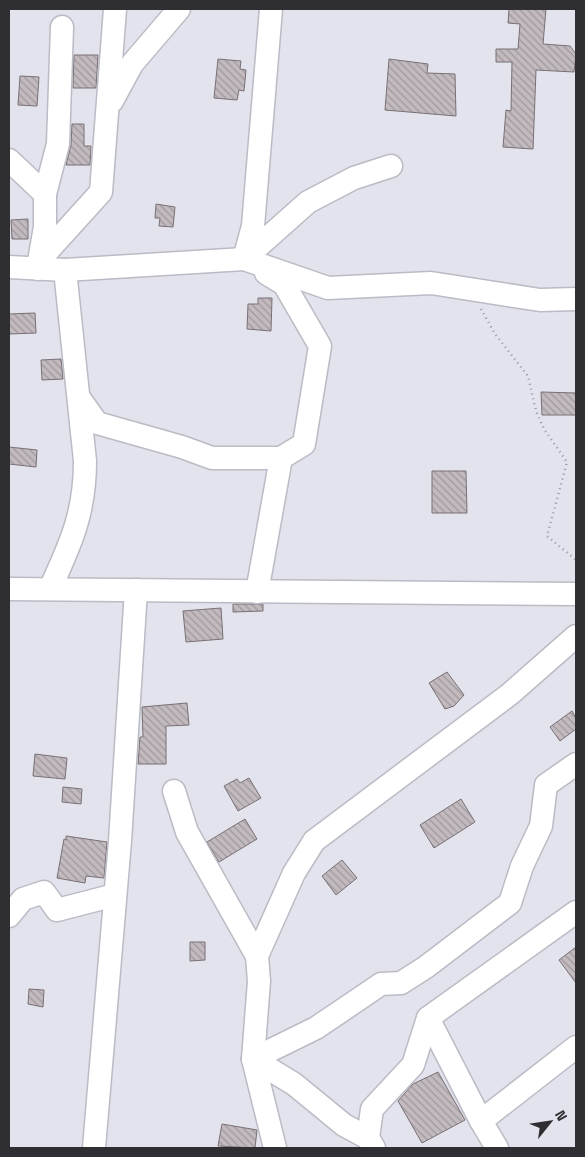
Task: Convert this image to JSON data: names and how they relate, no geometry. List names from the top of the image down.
{
  "north": "top right"
}
